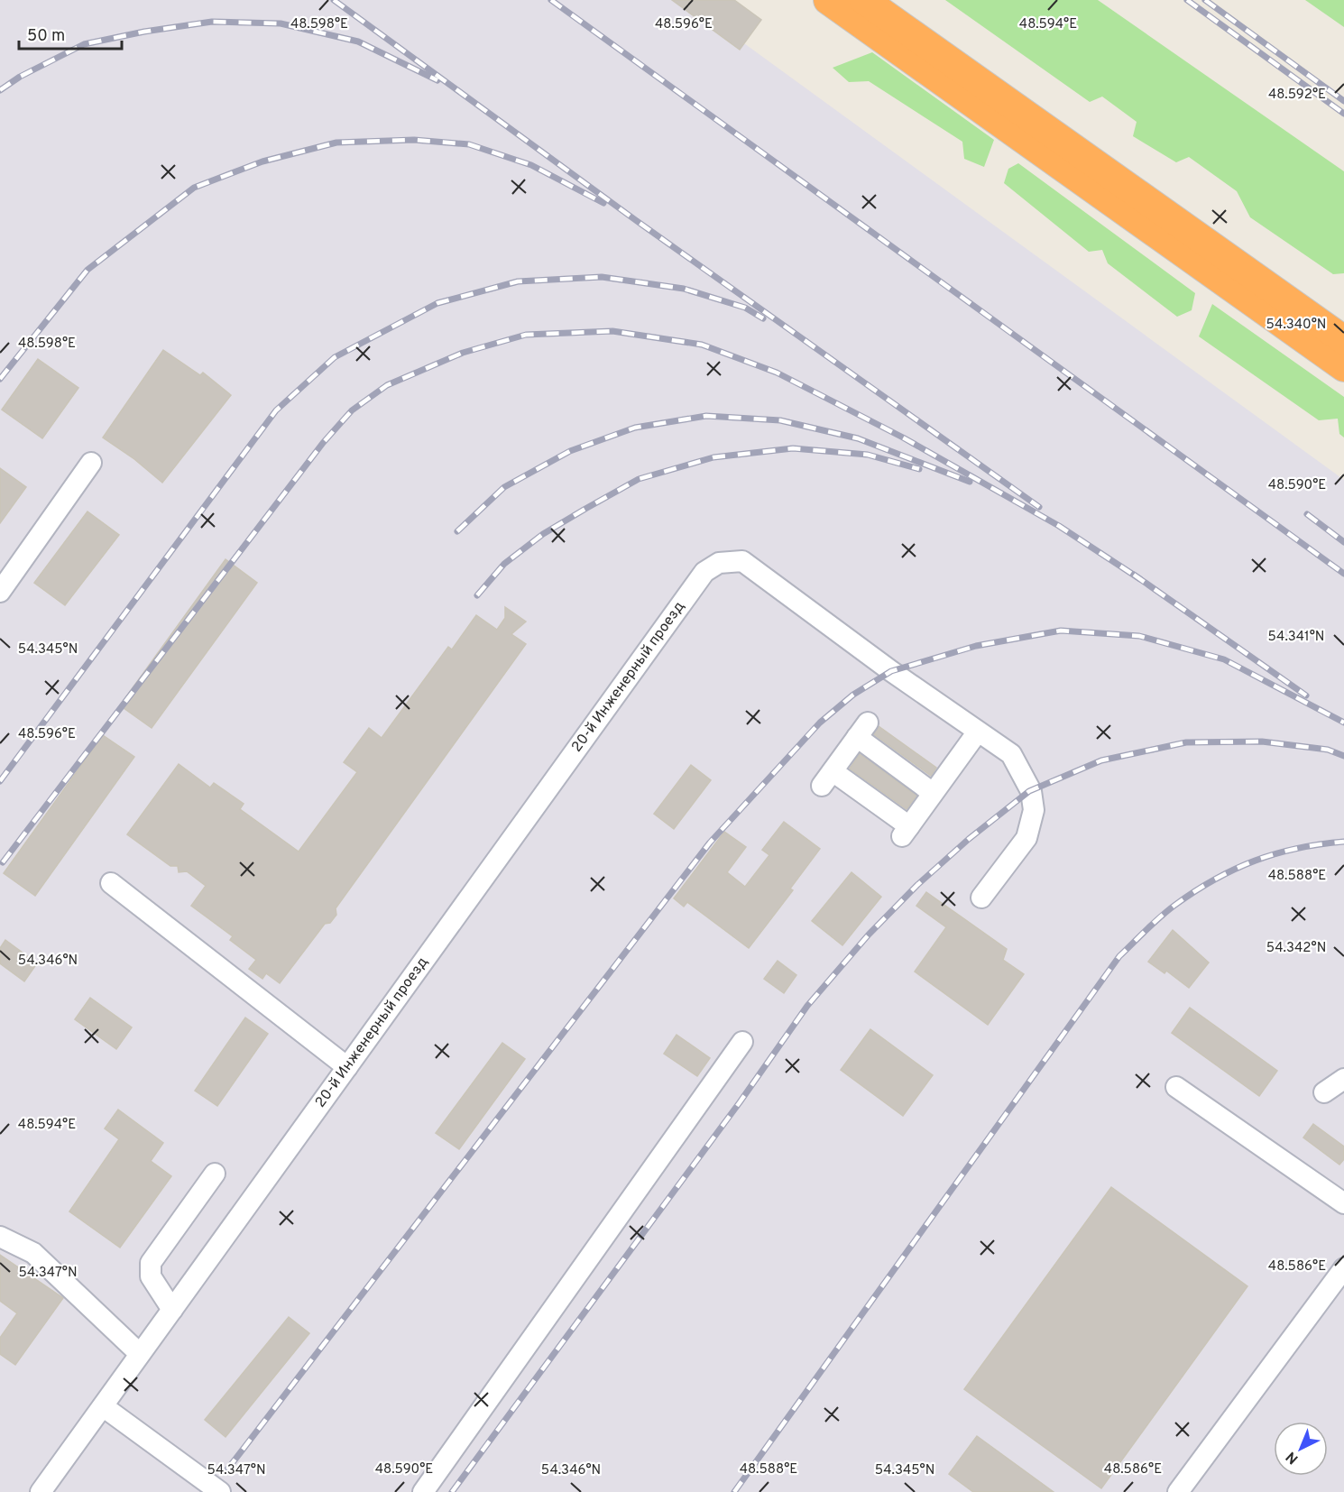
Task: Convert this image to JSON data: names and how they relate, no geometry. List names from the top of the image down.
{
  "streets": {
    "street": ["20-й Инженерный проезд"]
  },
  "scale_bar": "50 m",
  "north": "bottom left",
  "coordinates": [
    "48.596°E",
    "48.598°E",
    "48.594°E",
    "48.592°E",
    "54.340°N",
    "48.590°E",
    "54.341°N",
    "54.345°N",
    "48.588°E",
    "54.342°N",
    "54.346°N",
    "48.586°E",
    "54.347°N"
  ]
}
